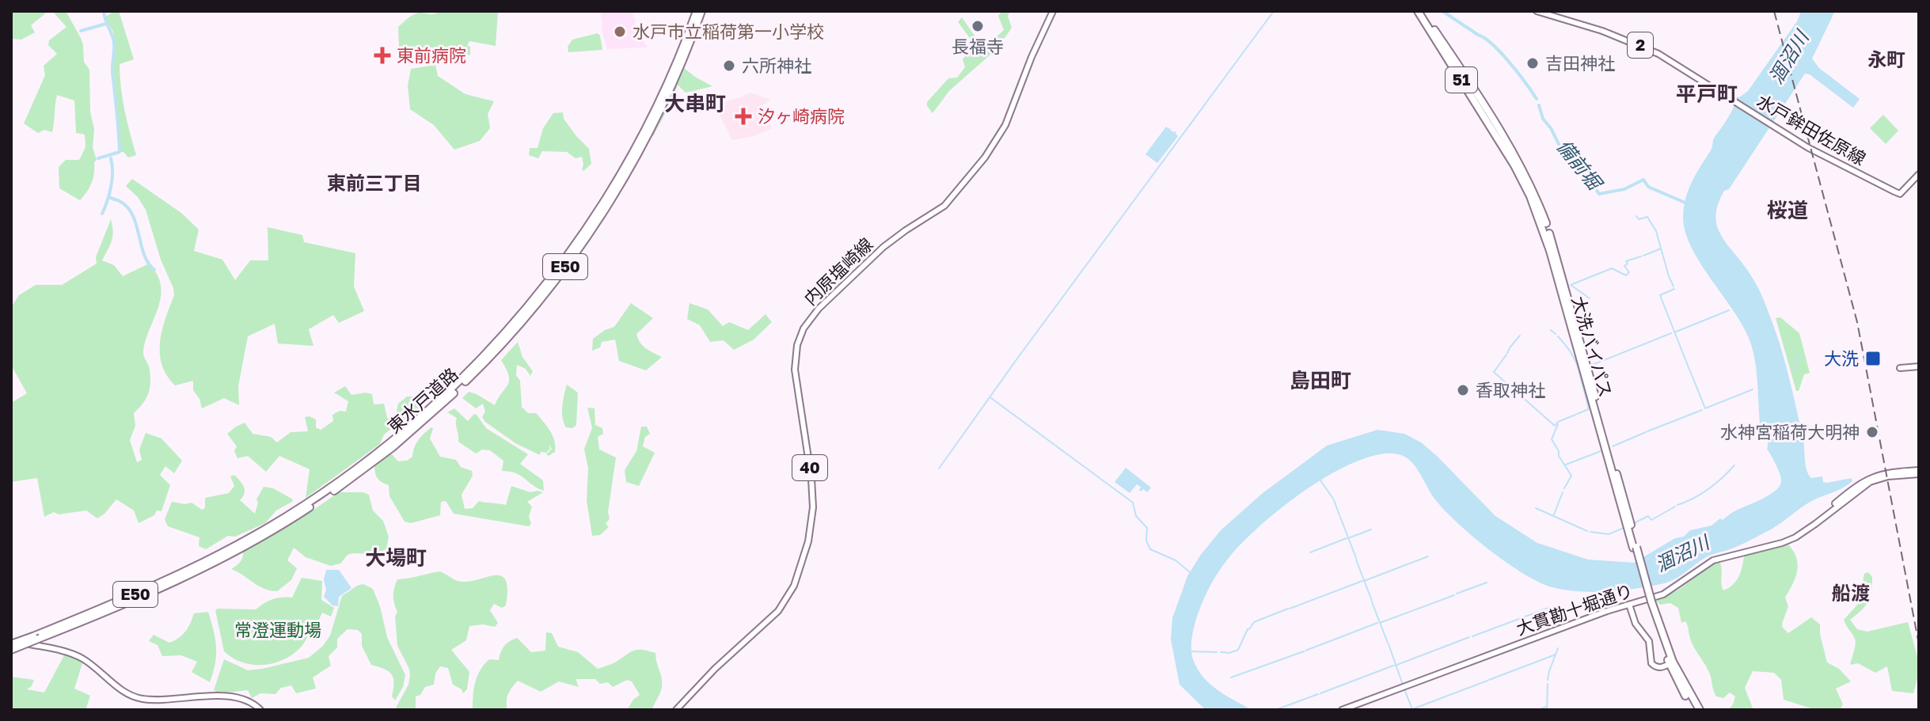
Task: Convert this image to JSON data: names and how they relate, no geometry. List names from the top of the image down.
{
  "streets": {
    "highway": [
      "51",
      "E50",
      "大洗バイパス",
      "東水戸道路"
    ],
    "main road": [
      "2",
      "水戸鉾田佐原線",
      "内原塩崎線",
      "40",
      "大貫勘十堀通り"
    ]
  },
  "districts": [
    "永町",
    "平戸町",
    "大串町",
    "東前三丁目",
    "桜道",
    "島田町",
    "大場町",
    "船渡"
  ],
  "water": ["涸沼川", "備前堀"],
  "parks": ["常澄運動場"],
  "places": {
    "other": [
      "長福寺",
      "水戸市立稲荷第一小学校",
      "吉田神社",
      "六所神社",
      "香取神社",
      "水神宮稲荷大明神"
    ],
    "health": ["東前病院", "汐ヶ崎病院"],
    "transit": ["大洗"]
  }
}
